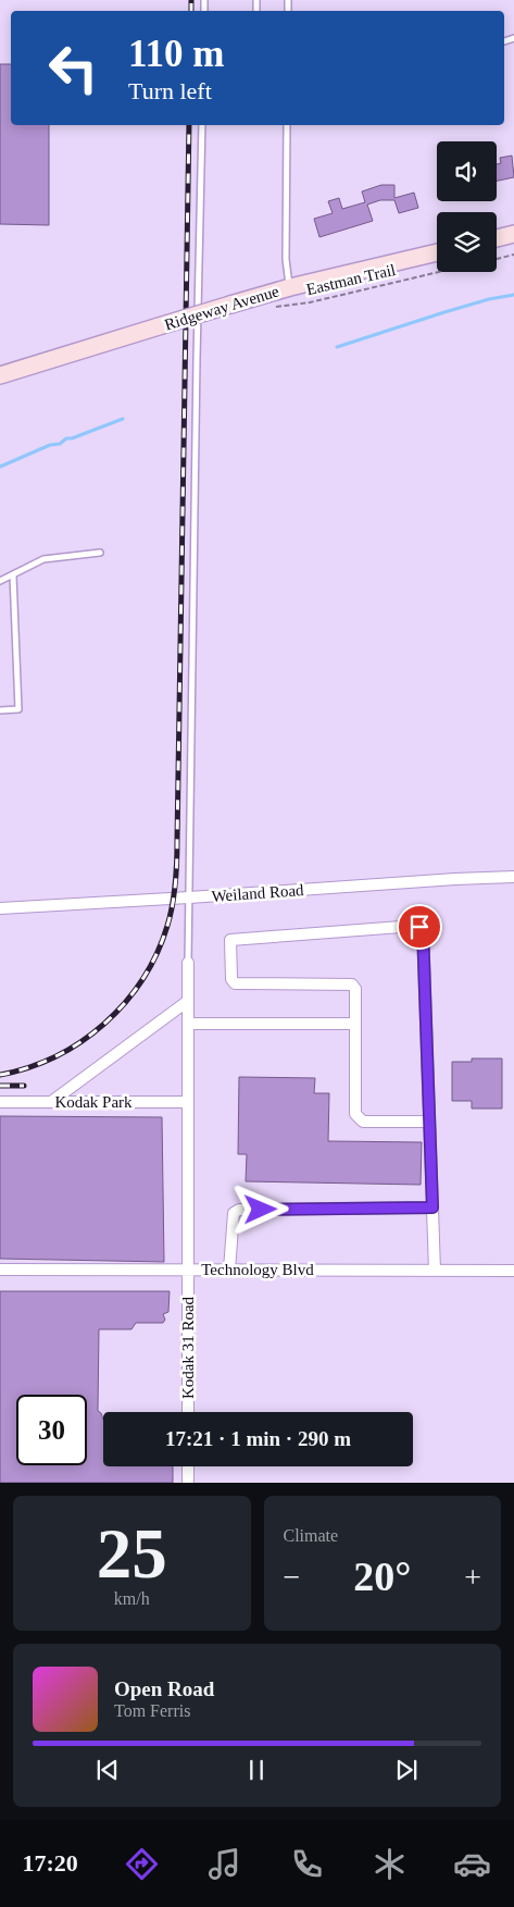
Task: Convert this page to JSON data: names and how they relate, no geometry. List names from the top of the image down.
{
  "streets": {
    "main road": ["Ridgeway Avenue"],
    "street": [
      "Weiland Road",
      "Kodak Park",
      "Technology Blvd",
      "Kodak 31 Road"
    ],
    "path": ["Eastman Trail"]
  },
  "crossings": [
    ["Kodak Park", "Kodak 31 Road"],
    ["Technology Blvd", "Kodak 31 Road"]
  ],
  "page": {
    "turn": ["110 m", "Turn left"],
    "limit": "30",
    "trip": "17:21 · 1 min · 290 m",
    "tile": [
      ["25", "km/h"],
      "Climate"
    ],
    "heat": ["−", "20°", "+"],
    "song": ["Open Road", "Tom Ferris"],
    "tabs": "17:20"
  }
}
